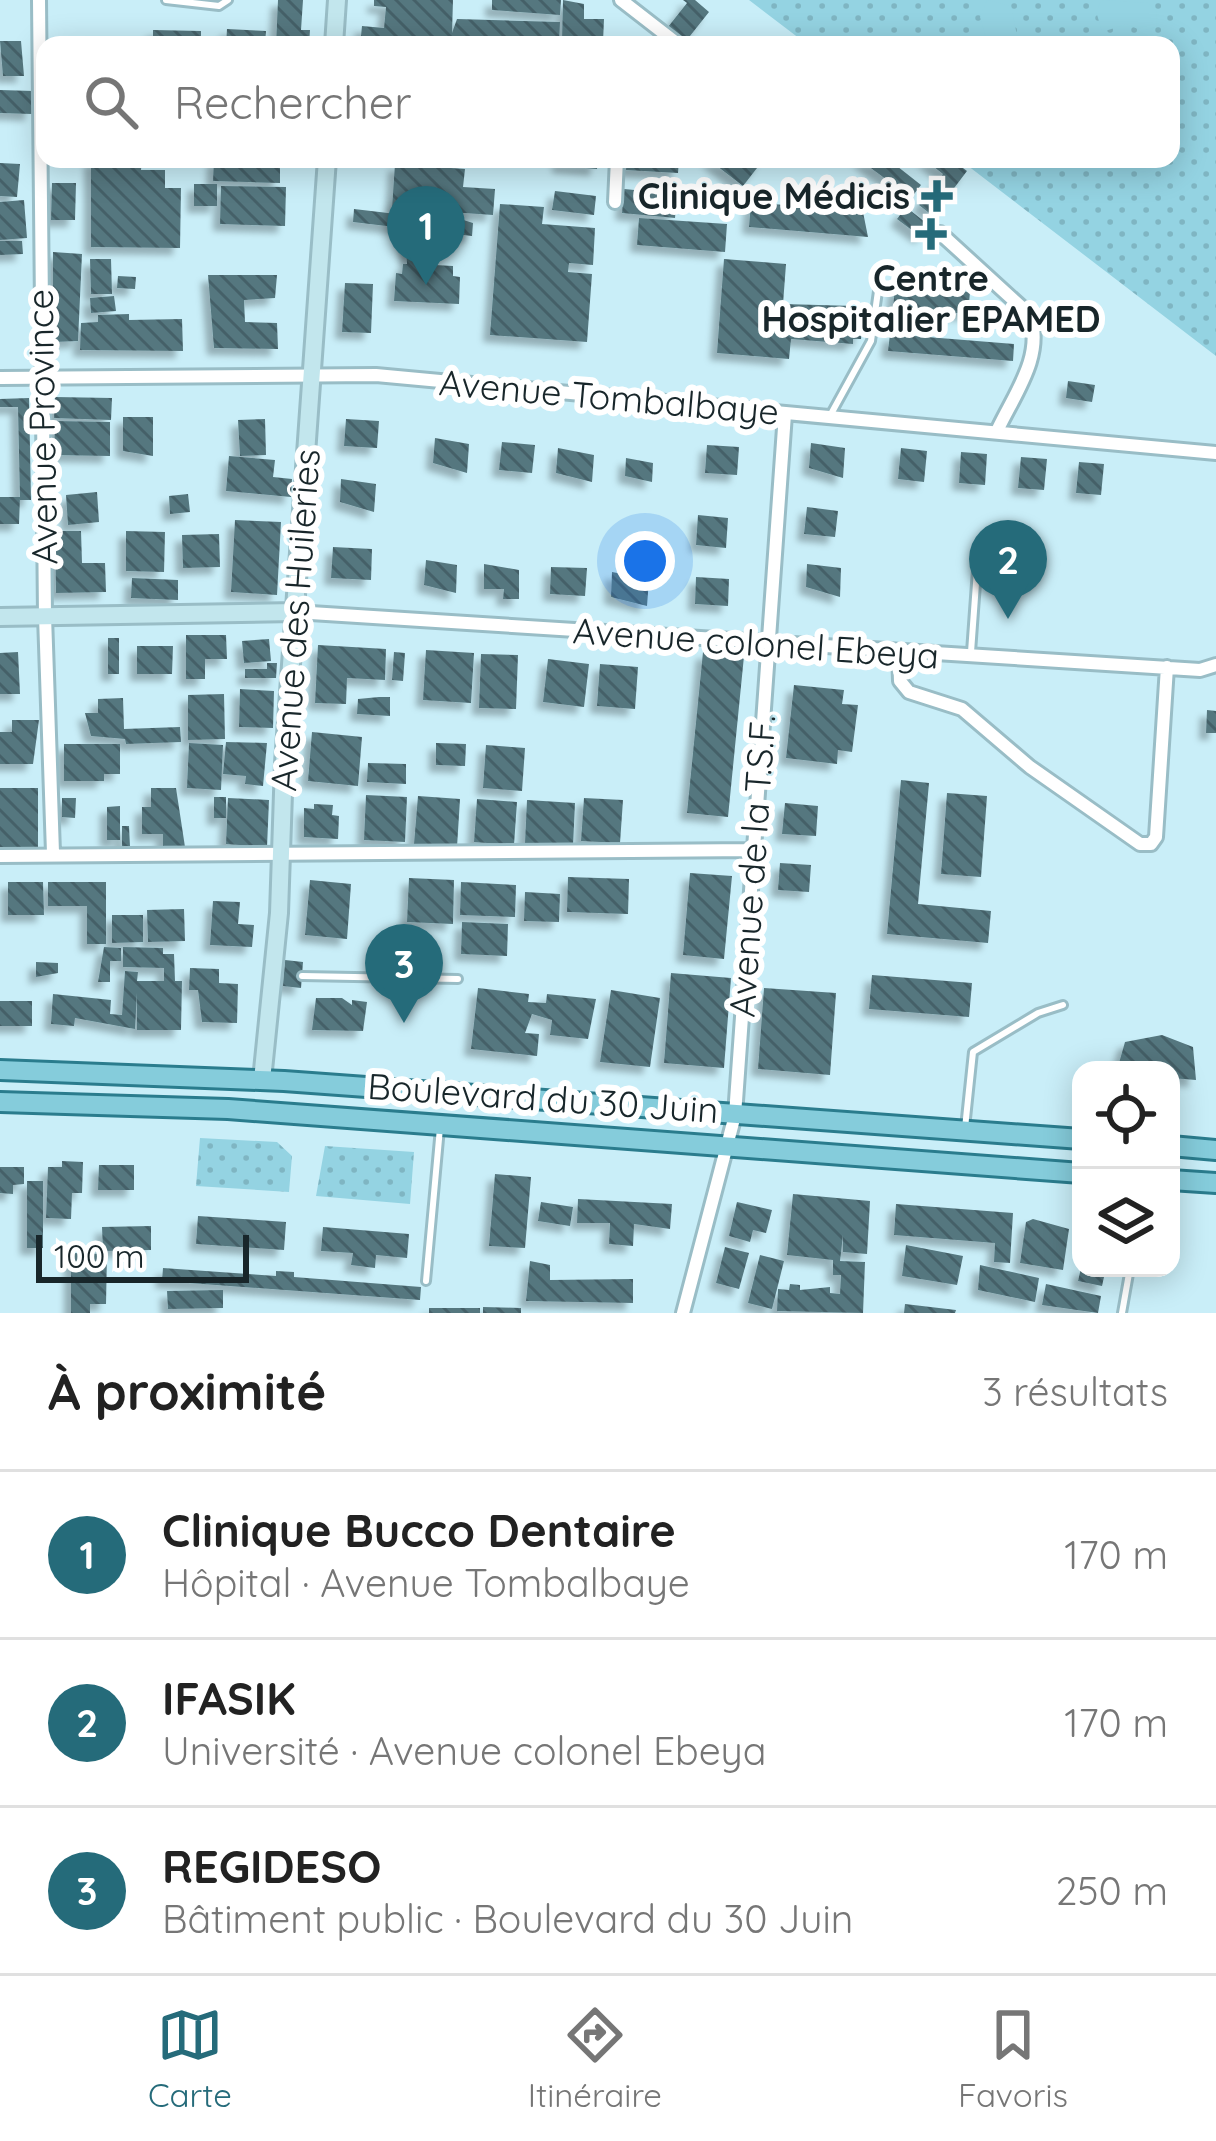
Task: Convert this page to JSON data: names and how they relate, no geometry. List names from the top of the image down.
{
  "streets": {
    "main road": ["Avenue des Huileries", "Boulevard du 30 Juin"],
    "street": [
      "Avenue Tombalbaye",
      "Avenue Province",
      "Avenue colonel Ebeya",
      "Avenue de la T.S.F."
    ]
  },
  "crossings": [
    ["Avenue Tombalbaye", "Avenue Province"],
    ["Avenue Tombalbaye", "Avenue des Huileries"],
    ["Avenue Tombalbaye", "Avenue de la T.S.F."],
    ["Avenue des Huileries", "Avenue colonel Ebeya"],
    ["Avenue des Huileries", "Boulevard du 30 Juin"],
    ["Avenue colonel Ebeya", "Avenue de la T.S.F."],
    ["Avenue de la T.S.F.", "Boulevard du 30 Juin"]
  ],
  "places": {
    "health": ["Clinique Médicis", "Centre Hospitalier EPAMED"]
  },
  "scale_bar": "100 m",
  "page": {
    "search": "Rechercher",
    "pins": ["1", "2", "3"],
    "scale": "100 m",
    "heading": ["À proximité", "3 résultats"],
    "list": [
      {
        "mark": "1",
        "name": "Clinique Bucco Dentaire",
        "note": "Hôpital · Avenue Tombalbaye",
        "value": "170 m"
      },
      {
        "mark": "2",
        "name": "IFASIK",
        "note": "Université · Avenue colonel Ebeya",
        "value": "170 m"
      },
      {
        "mark": "3",
        "name": "REGIDESO",
        "note": "Bâtiment public · Boulevard du 30 Juin",
        "value": "250 m"
      }
    ],
    "nav": ["Carte", "Itinéraire", "Favoris"]
  }
}
